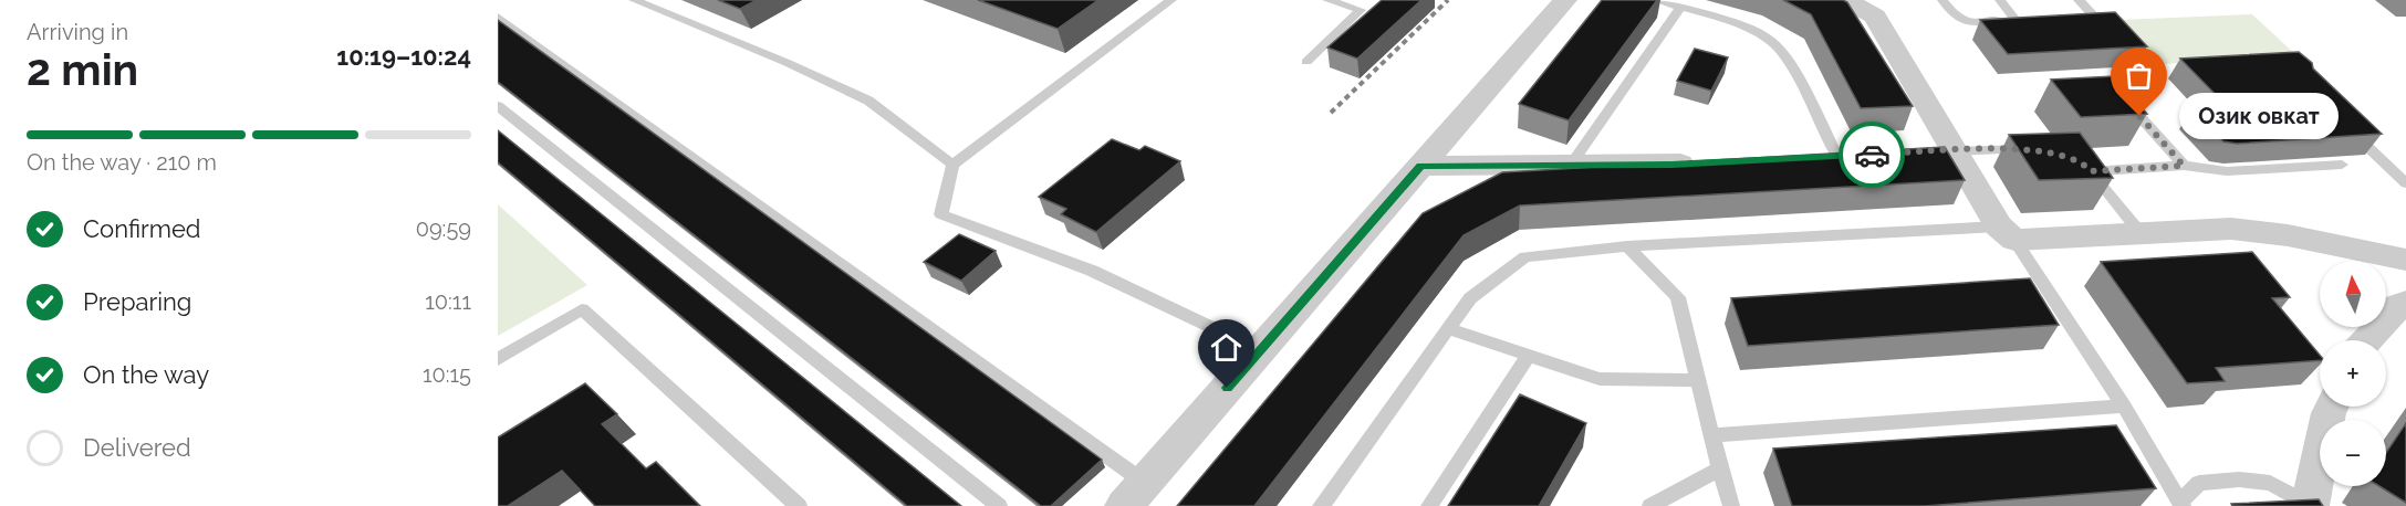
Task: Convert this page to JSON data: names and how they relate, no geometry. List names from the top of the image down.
{
  "places": ["Озик овкат"],
  "north": "top",
  "page": {
    "heading": ["2 min", "Arriving in", "10:19–10:24"],
    "bubble": "Озик овкат",
    "bar": "On the way · 210 m",
    "list": [
      ["Confirmed", "09:59"],
      ["Preparing", "10:11"],
      ["On the way", "10:15"],
      "Delivered"
    ],
    "map_buttons": ["+", "−"]
  }
}
